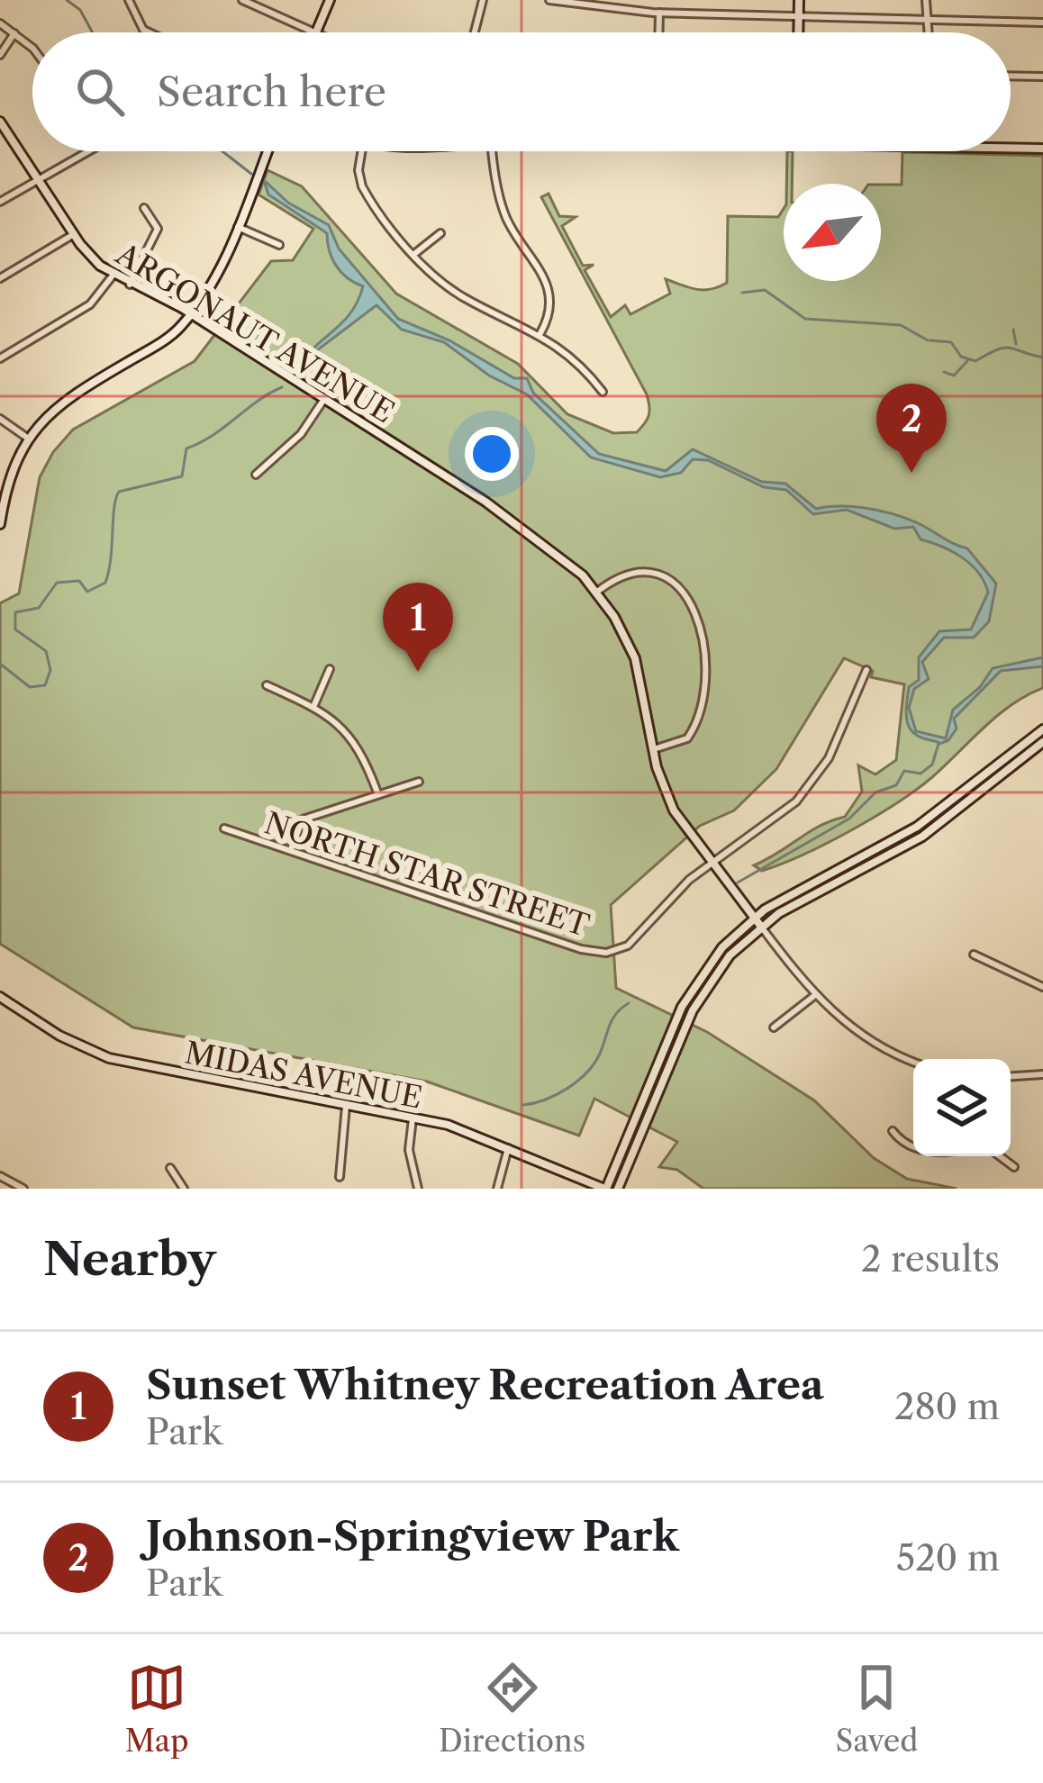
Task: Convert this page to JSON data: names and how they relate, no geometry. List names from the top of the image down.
{
  "streets": {
    "street": ["ARGONAUT AVENUE", "NORTH STAR STREET", "MIDAS AVENUE"]
  },
  "crossings": [
    ["ARGONAUT AVENUE", "NORTH STAR STREET"]
  ],
  "north": "bottom left",
  "page": {
    "search": "Search here",
    "pins": ["2", "1"],
    "heading": ["Nearby", "2 results"],
    "list": [
      {
        "mark": "1",
        "name": "Sunset Whitney Recreation Area",
        "note": "Park",
        "value": "280 m"
      },
      {
        "mark": "2",
        "name": "Johnson-Springview Park",
        "note": "Park",
        "value": "520 m"
      }
    ],
    "nav": ["Map", "Directions", "Saved"]
  }
}
